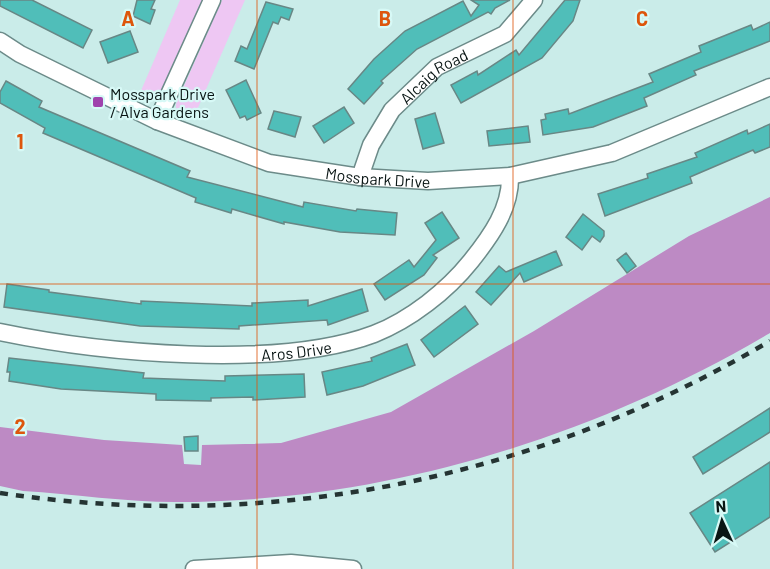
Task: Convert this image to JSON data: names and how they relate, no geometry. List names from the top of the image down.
{
  "streets": {
    "street": ["Alcaig Road", "Mosspark Drive", "Aros Drive"]
  },
  "crossings": [
    ["Alcaig Road", "Mosspark Drive"],
    ["Mosspark Drive", "Aros Drive"]
  ],
  "places": {
    "transit": ["Mosspark Drive / Alva Gardens"]
  },
  "north": "top",
  "grid": {
    "columns": ["A", "B", "C"],
    "rows": ["1", "2"]
  }
}
